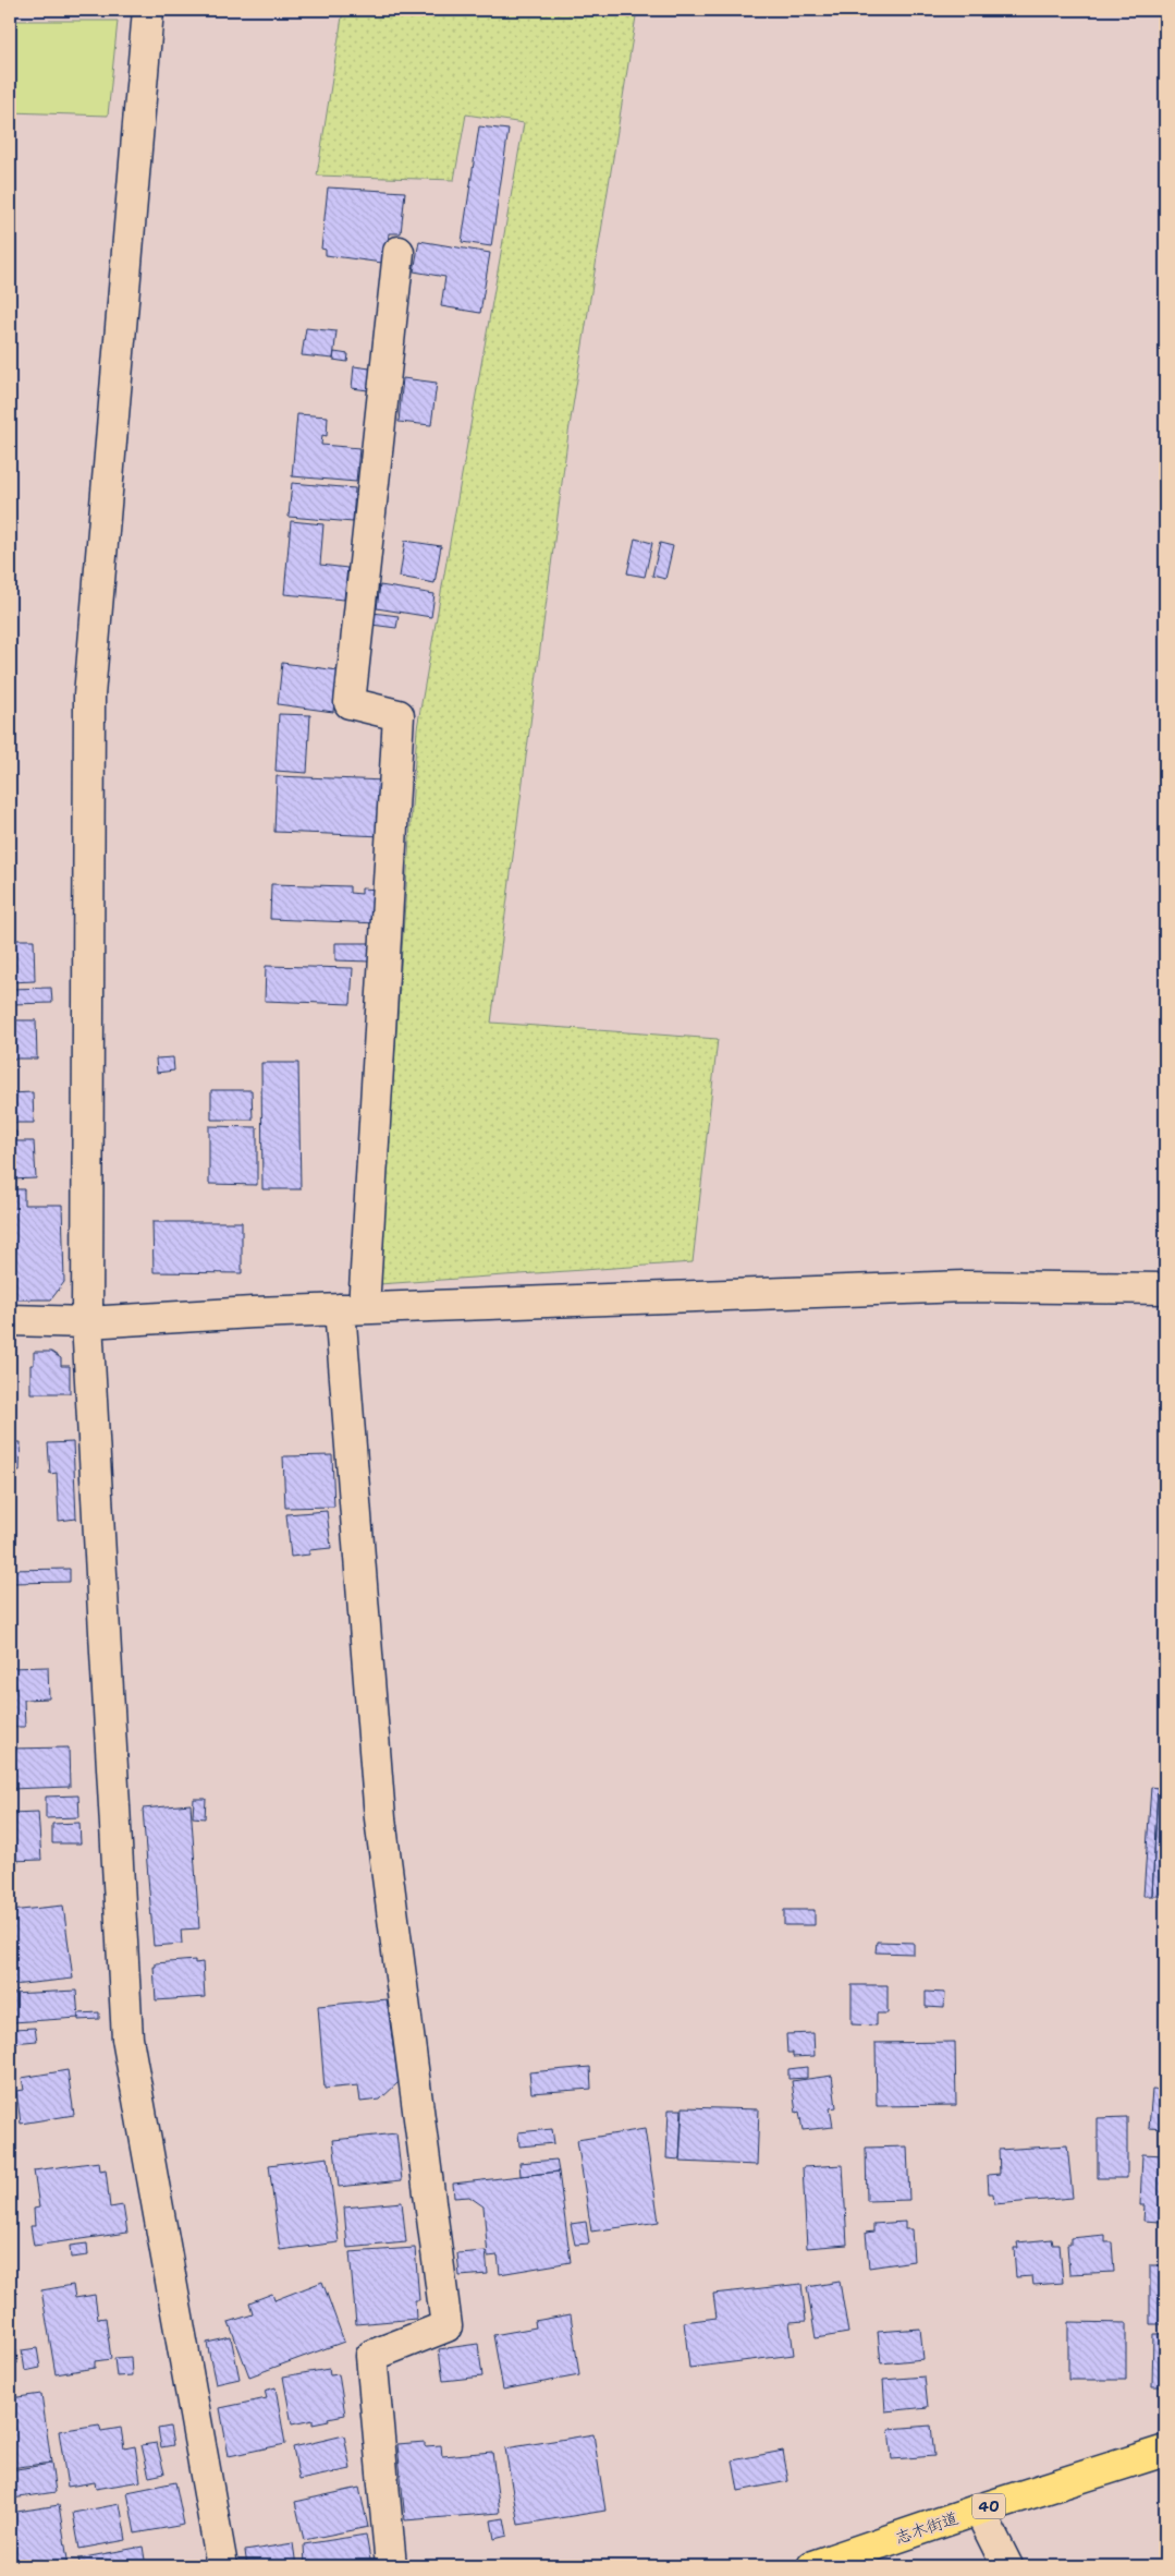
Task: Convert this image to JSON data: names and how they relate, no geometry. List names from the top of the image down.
{
  "streets": {
    "main road": ["40", "志木街道"]
  }
}
